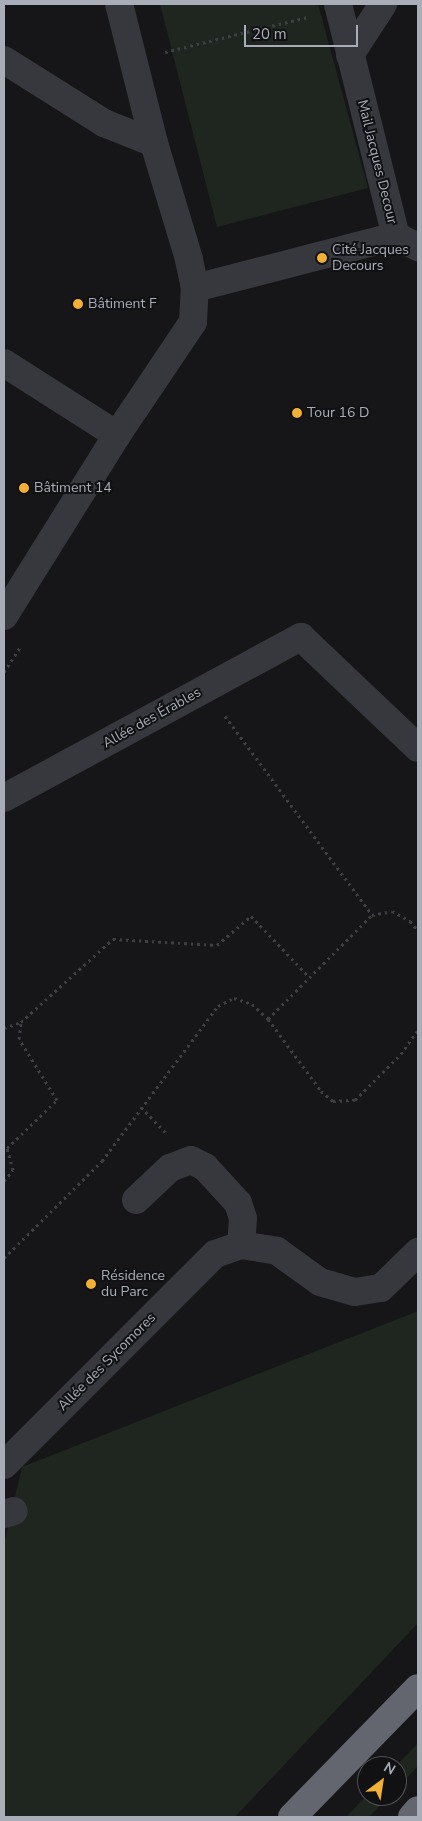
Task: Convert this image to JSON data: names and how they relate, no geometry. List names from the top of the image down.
{
  "streets": {
    "street": ["Mail Jacques Decour", "Allée des Érables", "Allée des Sycomores"]
  },
  "places": [
    "Cité Jacques Decours",
    "Bâtiment F",
    "Tour 16 D",
    "Bâtiment 14",
    "Résidence du Parc"
  ],
  "scale_bar": "20 m",
  "north": "top right"
}
